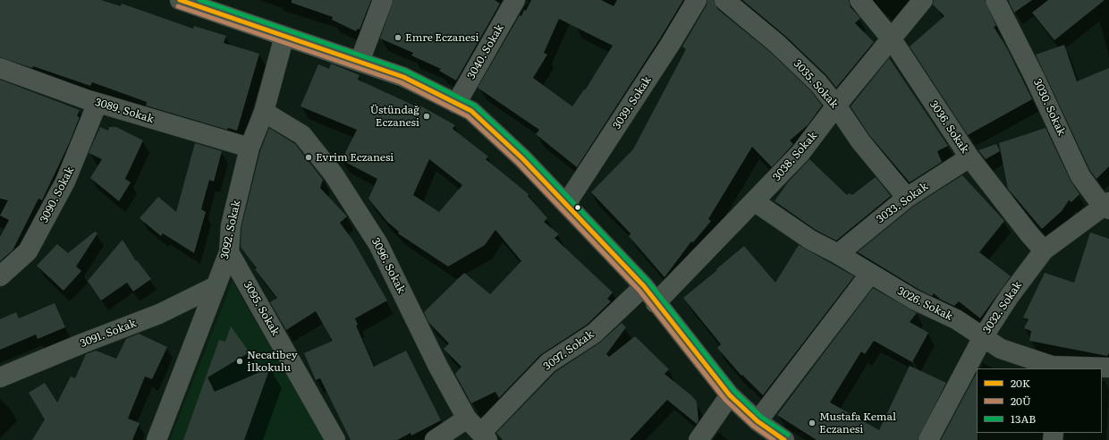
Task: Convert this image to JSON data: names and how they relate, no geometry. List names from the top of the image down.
{
  "streets": {
    "street": [
      "3040. Sokak",
      "3035. Sokak",
      "3039. Sokak",
      "3030. Sokak",
      "3089. Sokak",
      "3036. Sokak",
      "3038. Sokak",
      "3090. Sokak",
      "3033. Sokak",
      "3092. Sokak",
      "3096. Sokak",
      "3026. Sokak",
      "3032. Sokak",
      "3095. Sokak",
      "3091. Sokak",
      "3097. Sokak"
    ]
  },
  "crossings": [
    ["3035. Sokak", "3038. Sokak"],
    ["3035. Sokak", "3033. Sokak"],
    ["3030. Sokak", "3032. Sokak"],
    ["3089. Sokak", "3090. Sokak"],
    ["3089. Sokak", "3092. Sokak"],
    ["3036. Sokak", "3038. Sokak"],
    ["3036. Sokak", "3033. Sokak"],
    ["3036. Sokak", "3032. Sokak"],
    ["3038. Sokak", "3026. Sokak"],
    ["3033. Sokak", "3026. Sokak"],
    ["3092. Sokak", "3096. Sokak"],
    ["3092. Sokak", "3095. Sokak"],
    ["3092. Sokak", "3091. Sokak"],
    ["3096. Sokak", "3097. Sokak"],
    ["3026. Sokak", "3032. Sokak"]
  ],
  "places": [
    "Emre Eczanesi",
    "Üstündağ Eczanesi",
    "Evrim Eczanesi",
    "Necatibey İlkokulu",
    "Mustafa Kemal Eczanesi"
  ],
  "lines": ["transit line 20K", "transit line 13AB", "transit line 20Ü"],
  "legend": ["20K", "20Ü", "13AB"]
}
